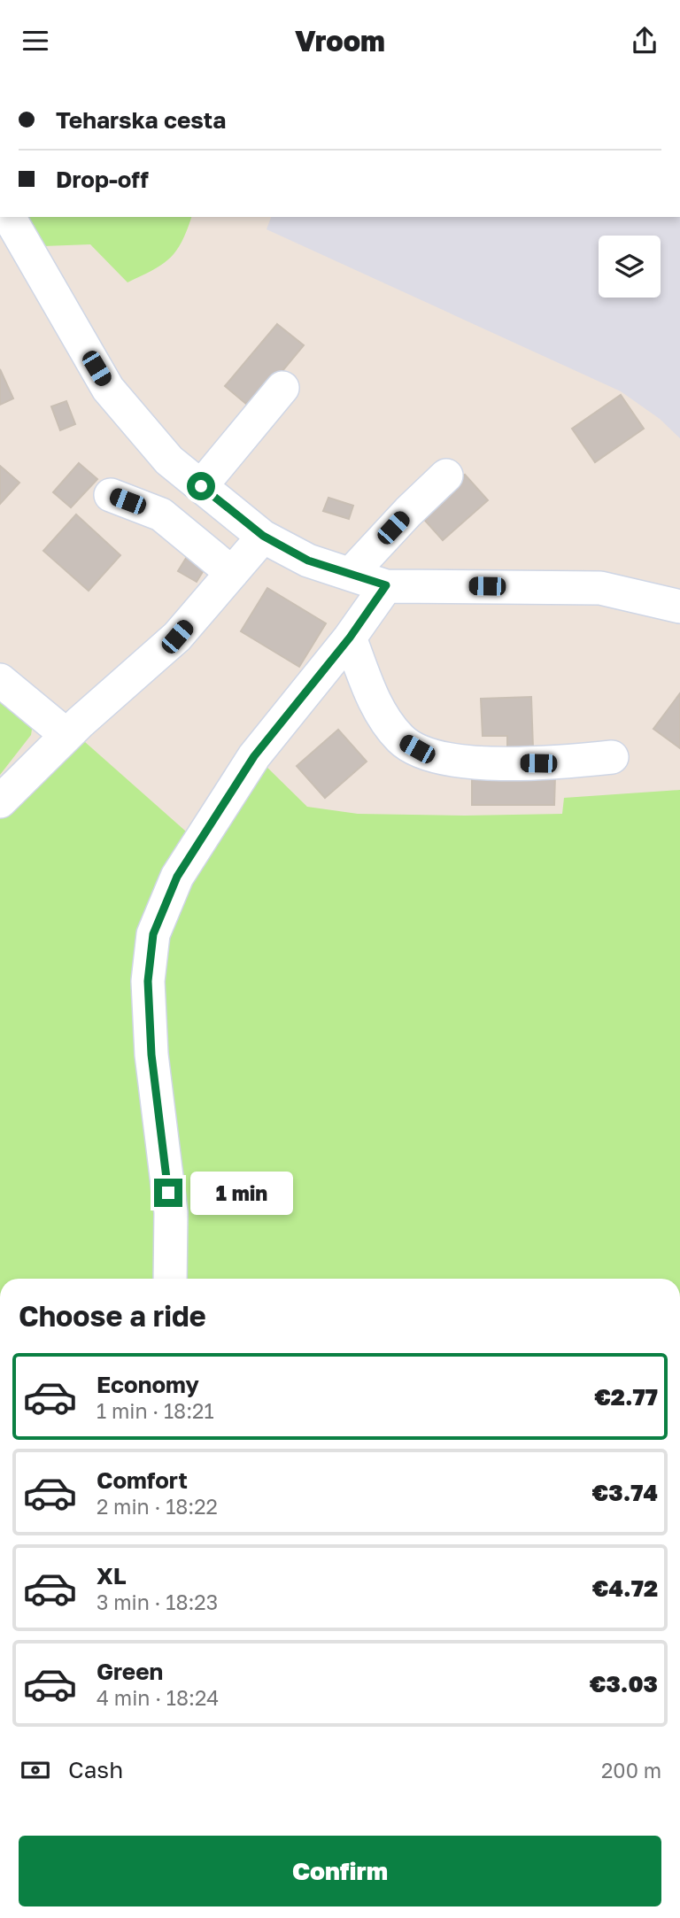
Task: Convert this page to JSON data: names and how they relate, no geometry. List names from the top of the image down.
{
  "page": {
    "header": "Vroom",
    "banner": ["Teharska cesta", "Drop-off"],
    "bubble": "1 min",
    "heading": "Choose a ride",
    "list": [
      {
        "name": "Economy",
        "note": "1 min · 18:21",
        "value": "€2.77"
      },
      {
        "name": "Comfort",
        "note": "2 min · 18:22",
        "value": "€3.74"
      },
      {
        "name": "XL",
        "note": "3 min · 18:23",
        "value": "€4.72"
      },
      {
        "name": "Green",
        "note": "4 min · 18:24",
        "value": "€3.03"
      }
    ],
    "pay": ["Cash", "200 m"],
    "buttons": "Confirm"
  }
}
